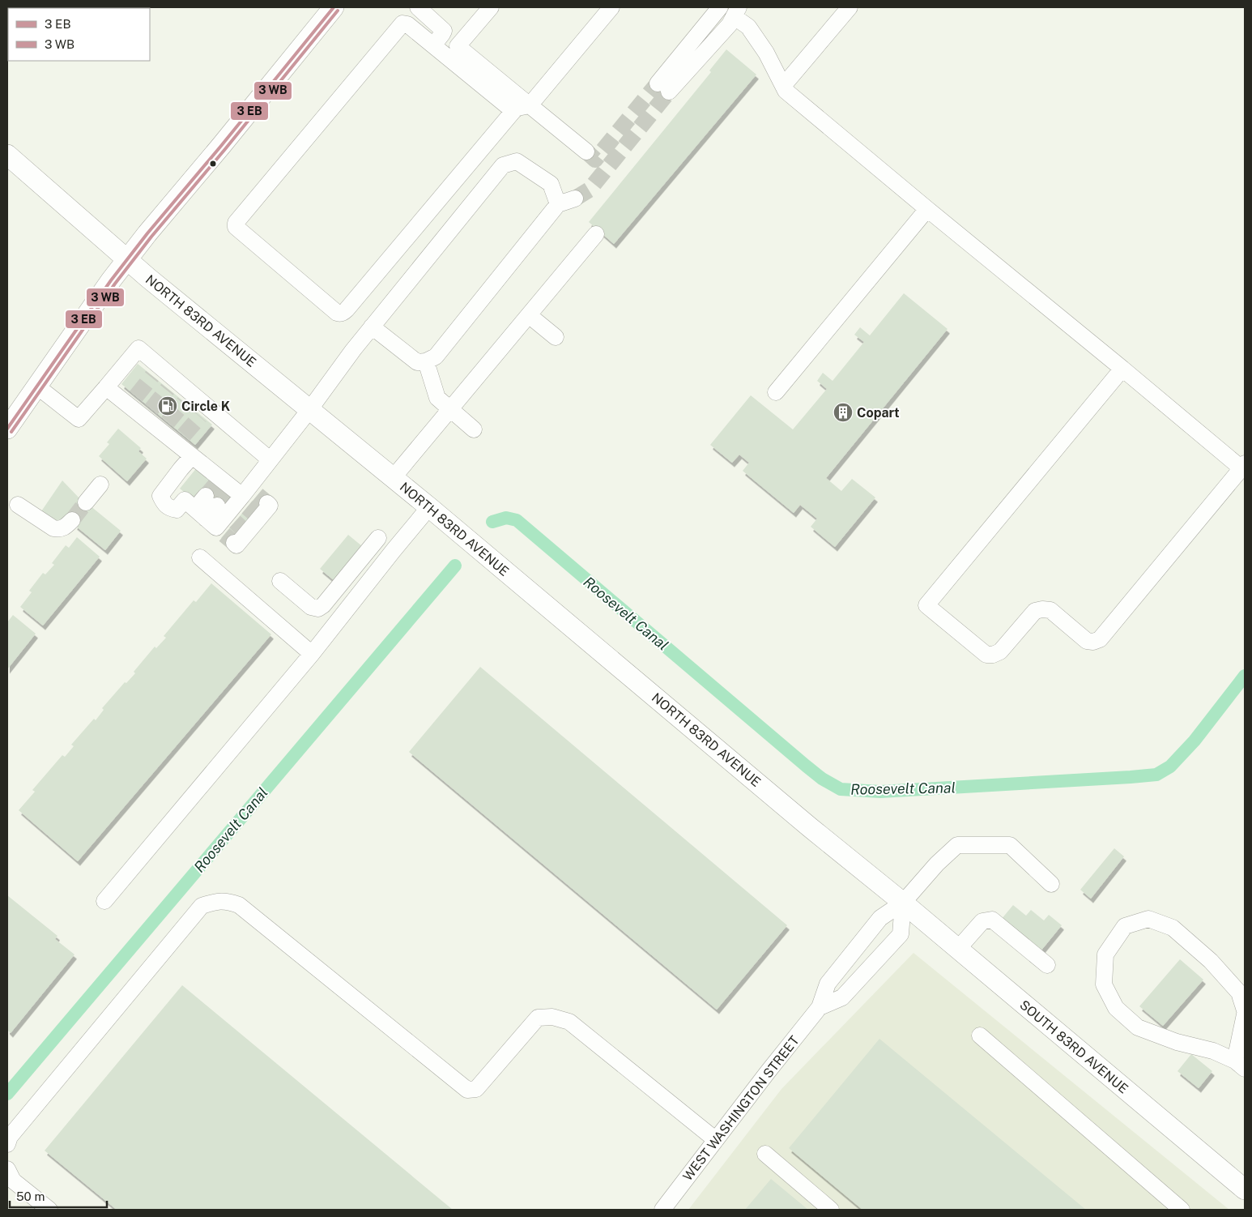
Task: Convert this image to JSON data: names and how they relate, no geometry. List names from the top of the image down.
{
  "streets": {
    "main road": ["NORTH 83RD AVENUE", "SOUTH 83RD AVENUE"],
    "street": ["WEST WASHINGTON STREET"]
  },
  "crossings": [
    ["NORTH 83RD AVENUE", "SOUTH 83RD AVENUE"],
    ["NORTH 83RD AVENUE", "WEST WASHINGTON STREET"],
    ["SOUTH 83RD AVENUE", "WEST WASHINGTON STREET"]
  ],
  "water": ["Roosevelt Canal"],
  "places": {
    "fuel station": ["Circle K"],
    "building": ["Copart"]
  },
  "legend": ["3 EB", "3 WB"],
  "scale_bar": "50 m"
}
